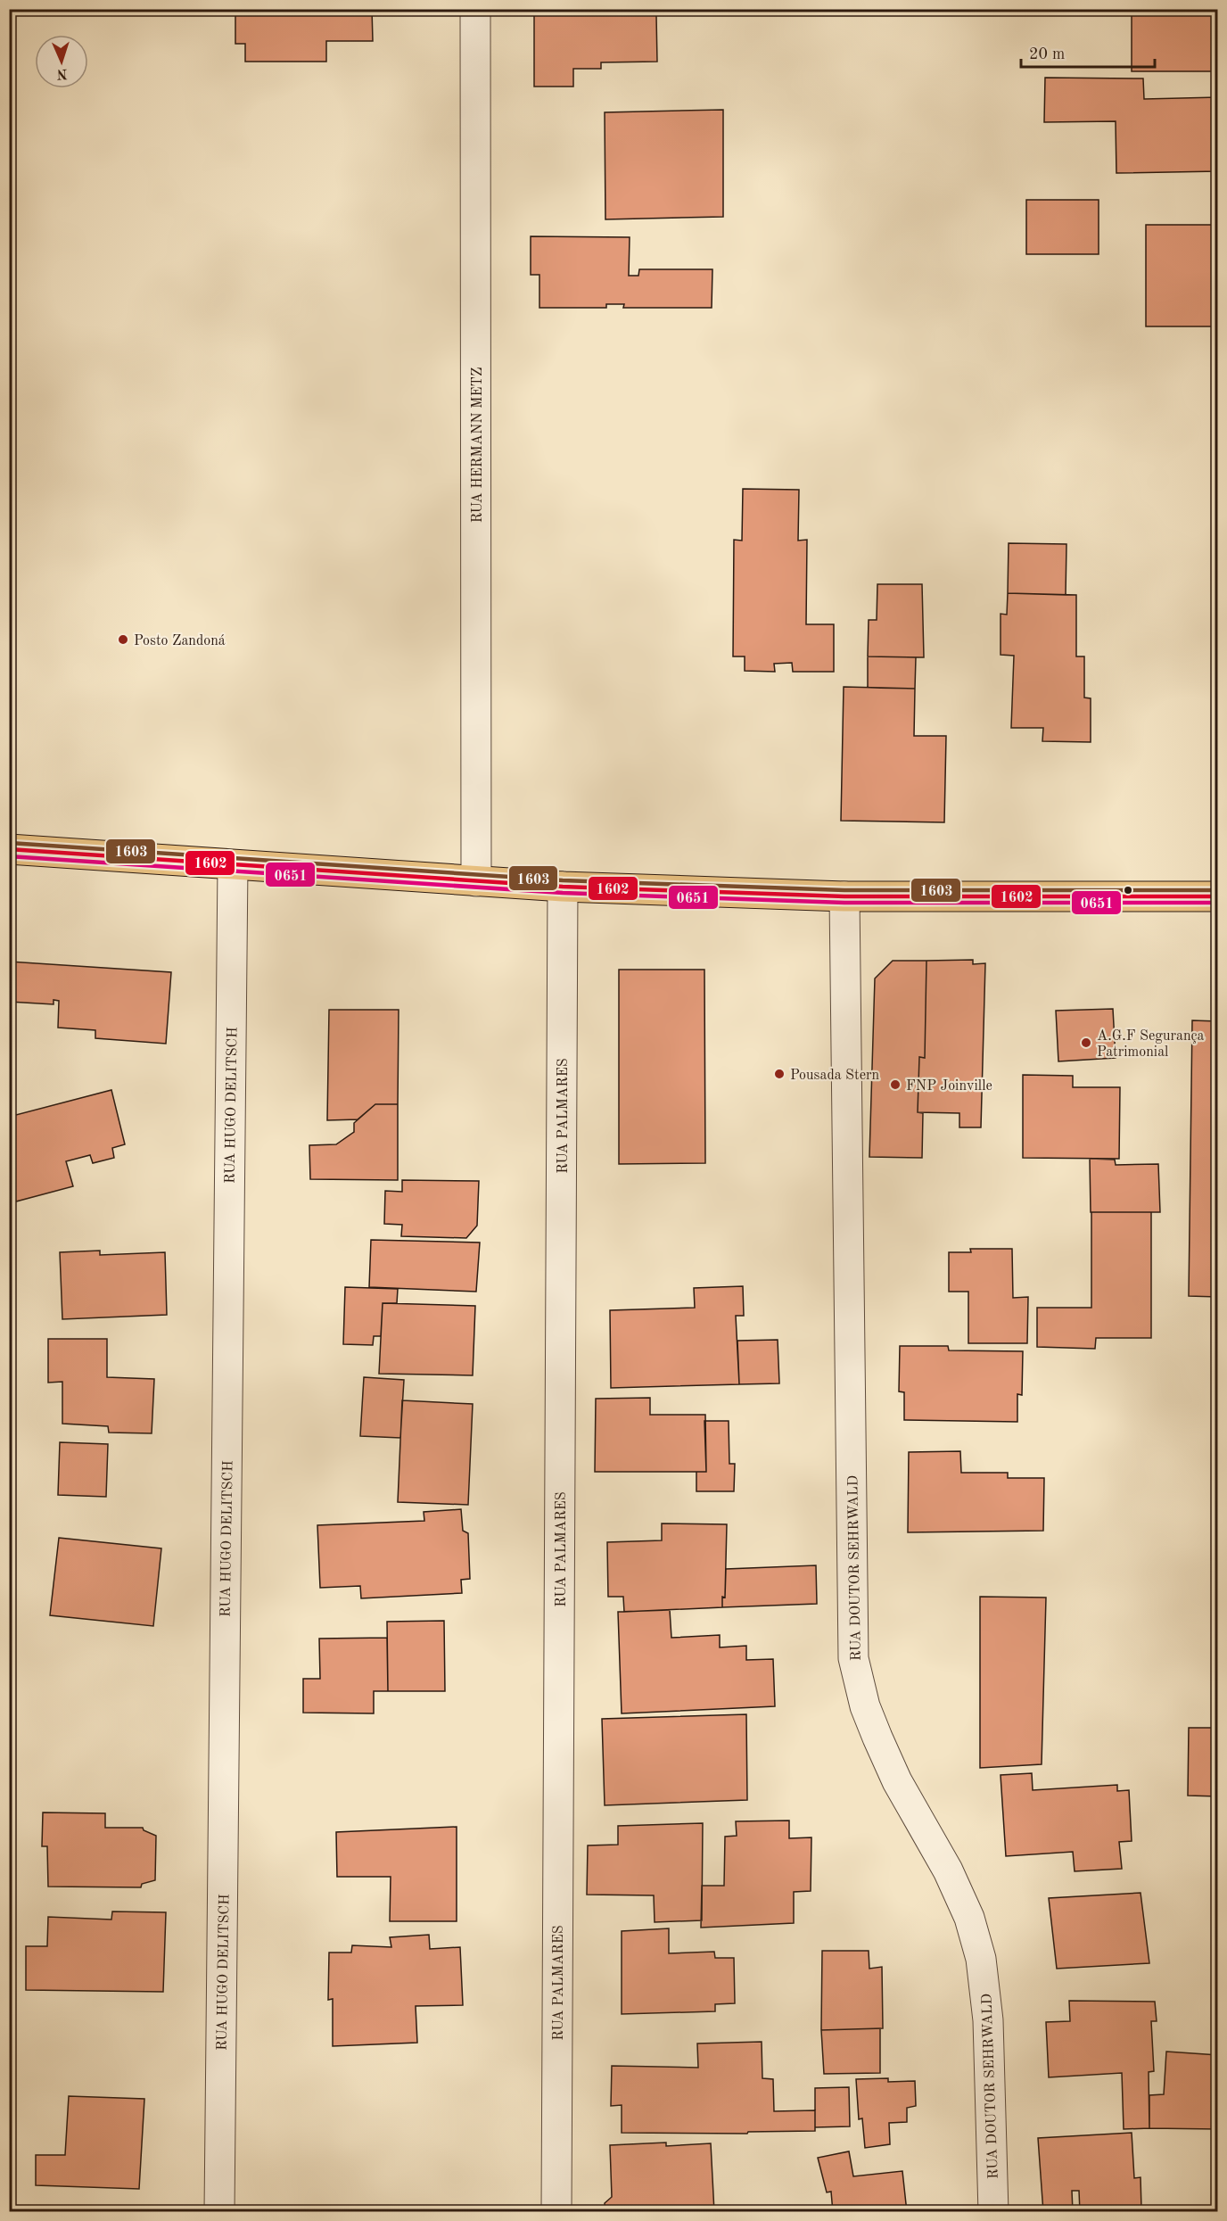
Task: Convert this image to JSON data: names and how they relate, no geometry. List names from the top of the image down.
{
  "streets": {
    "street": [
      "RUA HERMANN METZ",
      "RUA HUGO DELITSCH",
      "RUA PALMARES",
      "RUA DOUTOR SEHRWALD"
    ]
  },
  "places": [
    "Posto Zandoná",
    "A.G.F Segurança Patrimonial",
    "Pousada Stern",
    "FNP Joinville"
  ],
  "lines": ["transit line 1603", "transit line 1602", "transit line 0651"],
  "scale_bar": "20 m",
  "north": "bottom"
}
